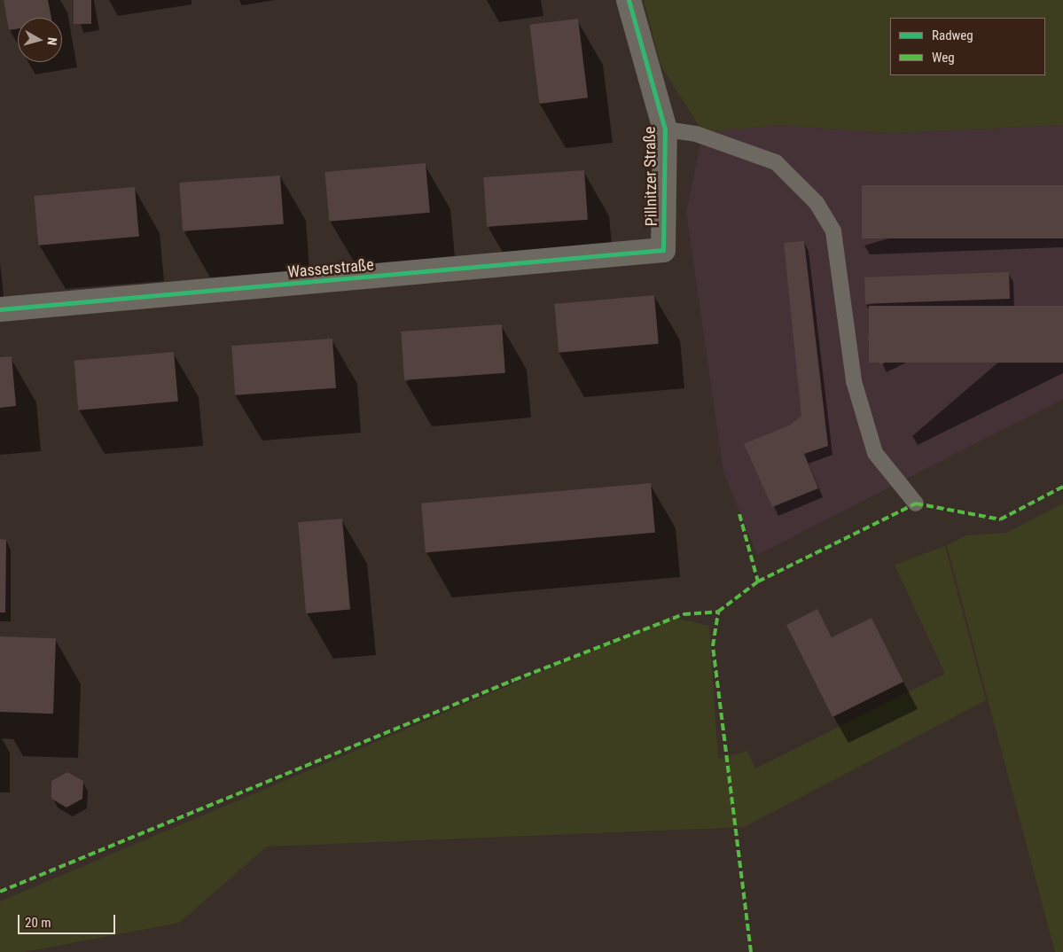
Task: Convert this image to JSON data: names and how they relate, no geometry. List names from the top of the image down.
{
  "streets": {
    "street": ["Pillnitzer Straße", "Wasserstraße"]
  },
  "crossings": [
    ["Pillnitzer Straße", "Wasserstraße"]
  ],
  "legend": ["Radweg", "Weg"],
  "scale_bar": "20 m",
  "north": "right"
}
